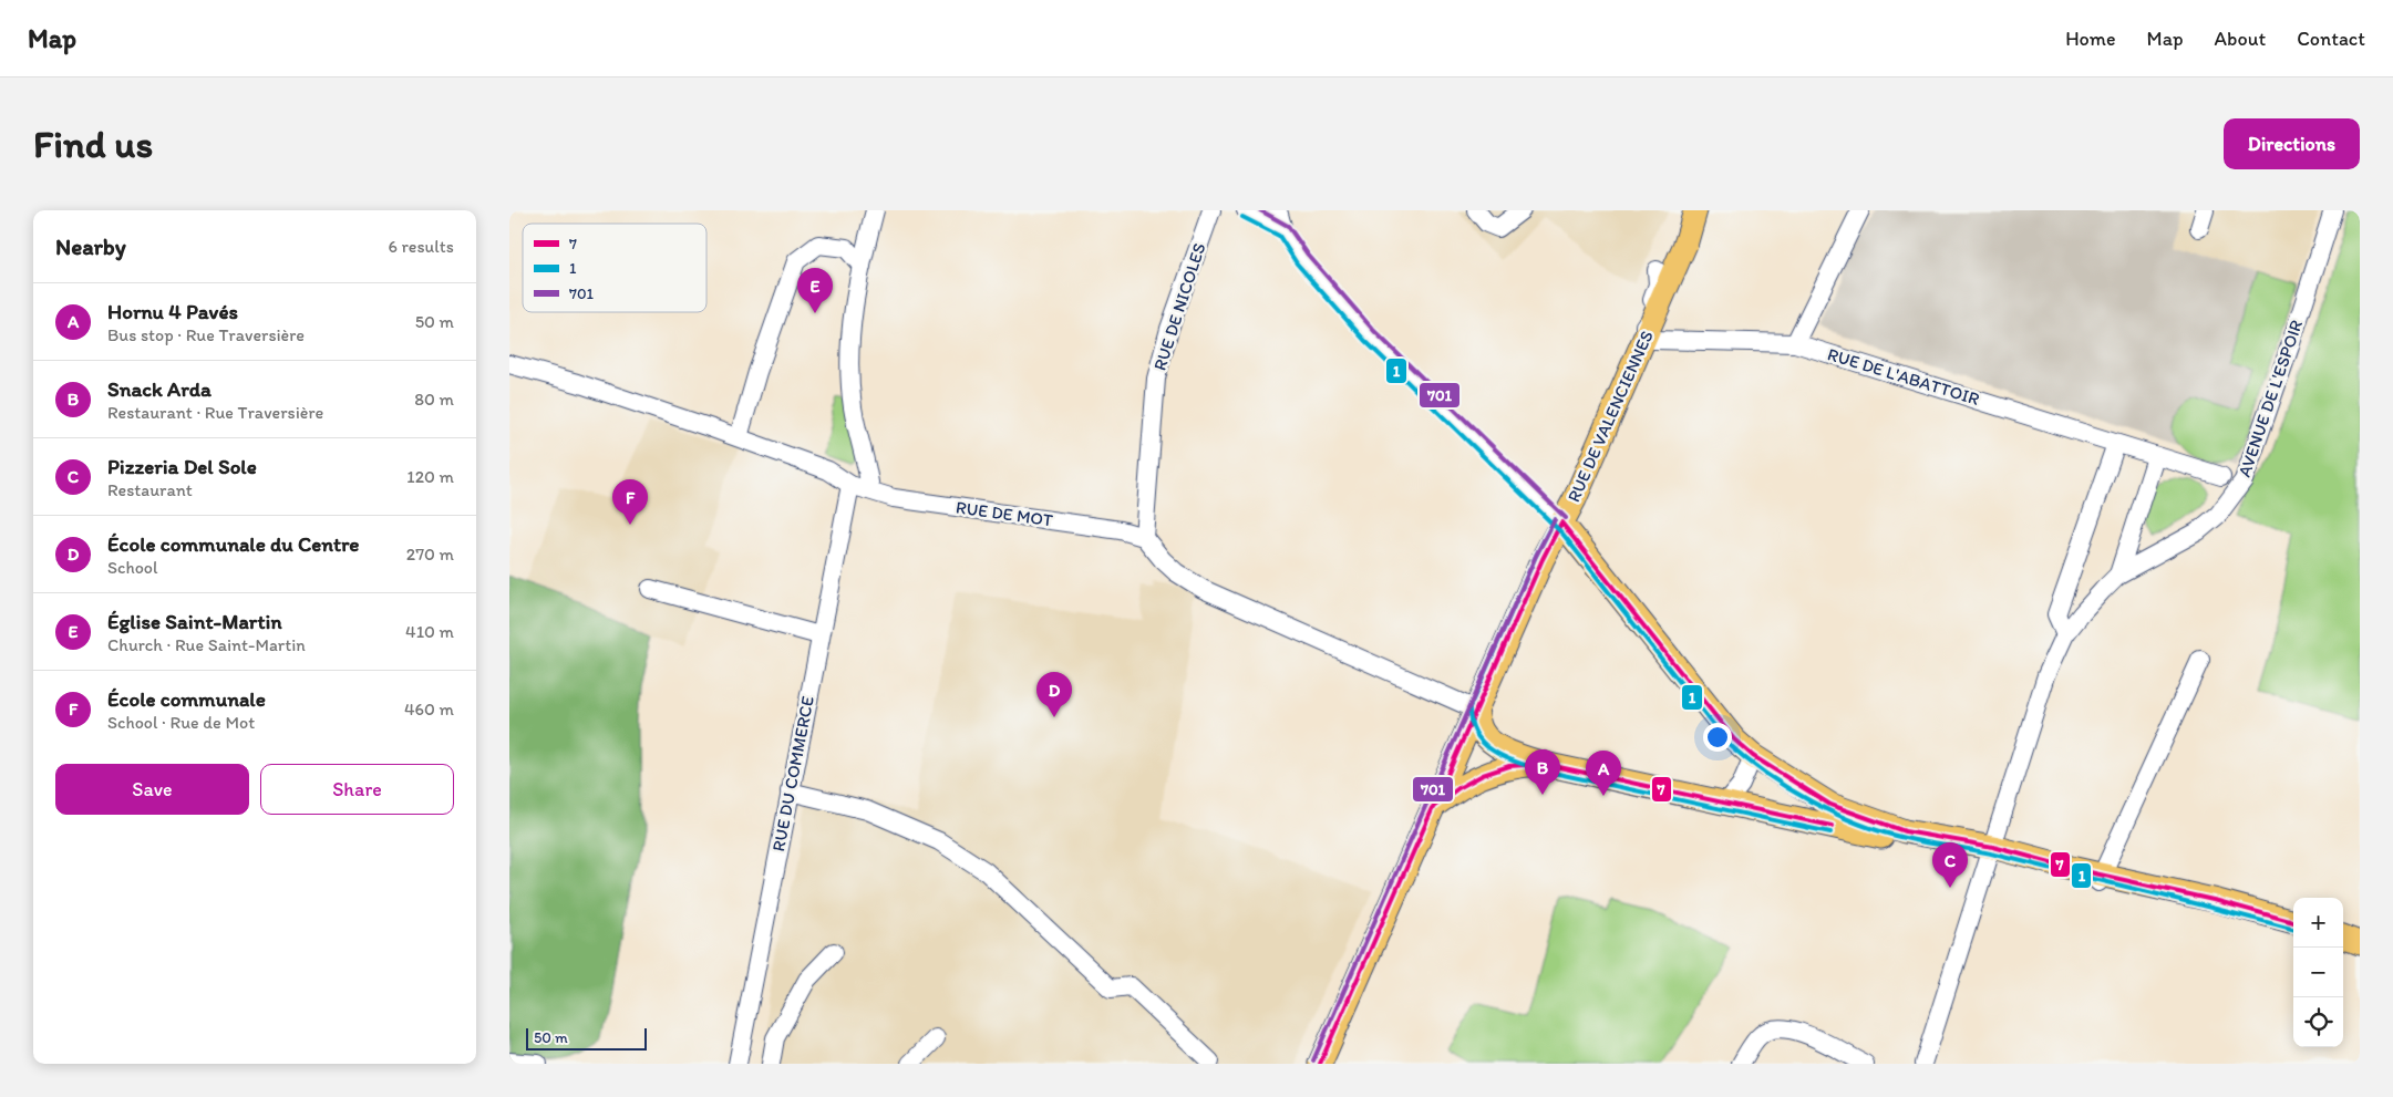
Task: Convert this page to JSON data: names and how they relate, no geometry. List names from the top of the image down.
{
  "streets": {
    "main road": ["RUE DE VALENCIENNES"],
    "street": [
      "RUE DE NICOLES",
      "RUE DE L'ABATTOIR",
      "AVENUE DE L'ESPOIR",
      "RUE DE MOT",
      "RUE DU COMMERCE"
    ]
  },
  "crossings": [
    ["RUE DE NICOLES", "RUE DE MOT"],
    ["RUE DE L'ABATTOIR", "RUE DE VALENCIENNES"],
    ["RUE DE MOT", "RUE DU COMMERCE"]
  ],
  "lines": ["transit line 701", "transit line 1", "transit line 7"],
  "legend": ["7", "1", "701"],
  "scale_bar": "50 m",
  "page": {
    "header": "Map",
    "nav": [
      "Home",
      "Map",
      "About",
      "Contact"
    ],
    "buttons": [
      "Directions",
      ["Save", "Share"]
    ],
    "title": "Find us",
    "heading": ["Nearby", "6 results"],
    "pins": [
      "E",
      "F",
      "D",
      "B",
      "A",
      "C"
    ],
    "list": [
      {
        "mark": "A",
        "name": "Hornu 4 Pavés",
        "note": "Bus stop · Rue Traversière",
        "value": "50 m"
      },
      {
        "mark": "B",
        "name": "Snack Arda",
        "note": "Restaurant · Rue Traversière",
        "value": "80 m"
      },
      {
        "mark": "C",
        "name": "Pizzeria Del Sole",
        "note": "Restaurant",
        "value": "120 m"
      },
      {
        "mark": "D",
        "name": "École communale du Centre",
        "note": "School",
        "value": "270 m"
      },
      {
        "mark": "E",
        "name": "Église Saint-Martin",
        "note": "Church · Rue Saint-Martin",
        "value": "410 m"
      },
      {
        "mark": "F",
        "name": "École communale",
        "note": "School · Rue de Mot",
        "value": "460 m"
      }
    ],
    "map_buttons": ["+", "−"],
    "scale": "50 m"
  }
}
